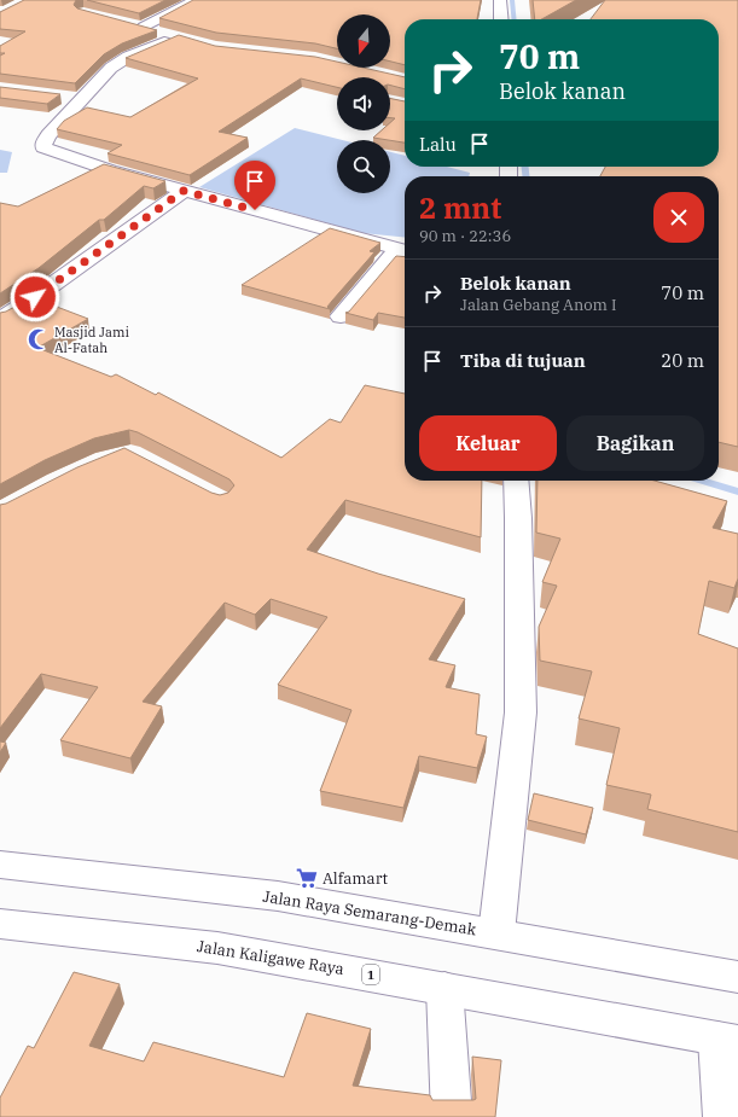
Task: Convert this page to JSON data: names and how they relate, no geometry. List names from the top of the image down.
{
  "streets": {
    "main road": ["Jalan Raya Semarang-Demak", "Jalan Kaligawe Raya", "1"]
  },
  "places": {
    "mosque": ["Masjid Jami Al-Fatah"],
    "supermarket": ["Alfamart"]
  },
  "north": "bottom",
  "page": {
    "turn": ["70 m", "Belok kanan"],
    "then": "Lalu",
    "heading": ["2 mnt", "90 m · 22:36"],
    "list": [
      {
        "name": "Belok kanan",
        "note": "Jalan Gebang Anom I",
        "value": "70 m"
      },
      {
        "name": "Tiba di tujuan",
        "value": "20 m"
      }
    ],
    "buttons": ["Keluar", "Bagikan"]
  }
}
